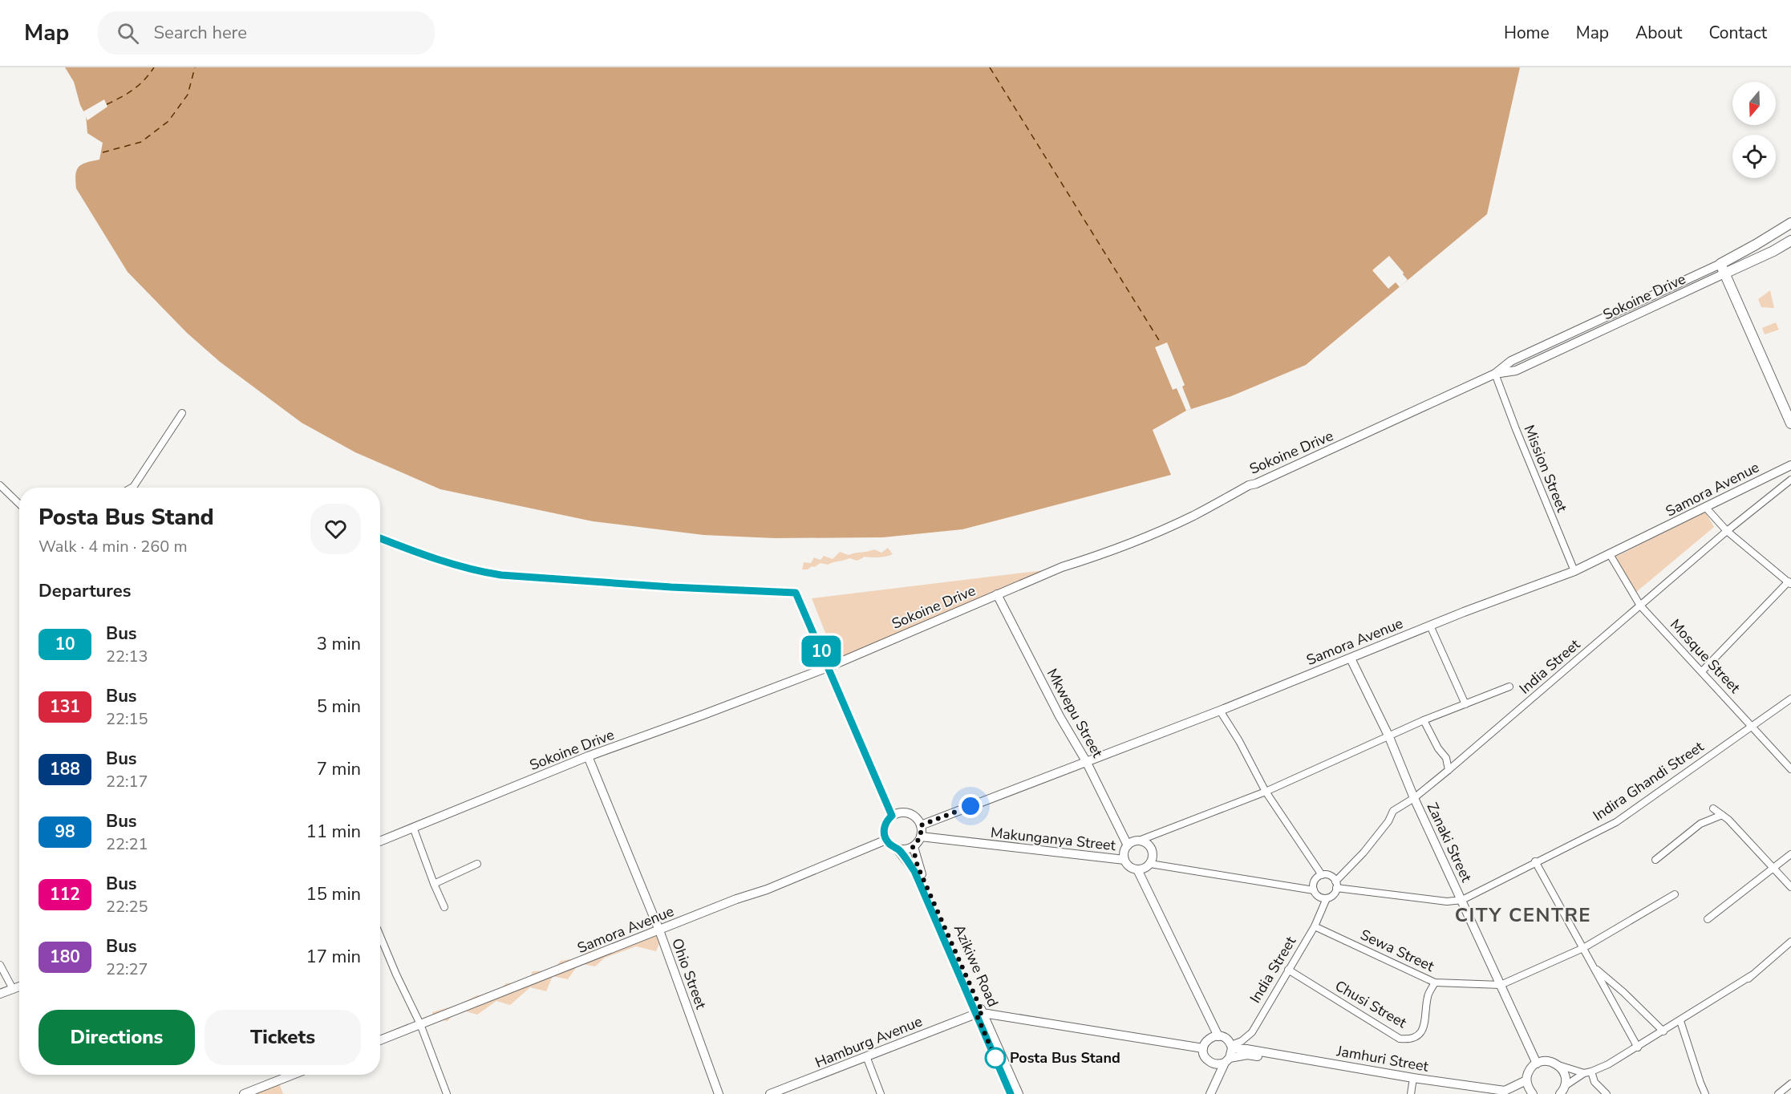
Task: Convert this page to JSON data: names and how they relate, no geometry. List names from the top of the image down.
{
  "streets": {
    "street": [
      "Sokoine Drive",
      "Mission Street",
      "Samora Avenue",
      "Mosque Street",
      "India Street",
      "Mkwepu Street",
      "Indira Ghandi Street",
      "Makunganya Street",
      "Zanaki Street",
      "Sewa Street",
      "Azikiwe Road",
      "Ohio Street",
      "Chusi Street",
      "Hamburg Avenue",
      "Jamhuri Street"
    ]
  },
  "crossings": [
    ["Sokoine Drive", "Mission Street"],
    ["Sokoine Drive", "Mkwepu Street"],
    ["Sokoine Drive", "Ohio Street"],
    ["Mission Street", "Samora Avenue"],
    ["Samora Avenue", "Mosque Street"],
    ["Samora Avenue", "Mkwepu Street"],
    ["Samora Avenue", "Makunganya Street"],
    ["Samora Avenue", "Zanaki Street"],
    ["Samora Avenue", "Azikiwe Road"],
    ["Samora Avenue", "Ohio Street"],
    ["Mosque Street", "India Street"],
    ["Mosque Street", "Indira Ghandi Street"],
    ["India Street", "Zanaki Street"],
    ["India Street", "Sewa Street"],
    ["India Street", "Chusi Street"],
    ["India Street", "Jamhuri Street"],
    ["Mkwepu Street", "Makunganya Street"],
    ["Indira Ghandi Street", "Zanaki Street"],
    ["Makunganya Street", "Azikiwe Road"],
    ["Zanaki Street", "Sewa Street"],
    ["Sewa Street", "Chusi Street"],
    ["Azikiwe Road", "Hamburg Avenue"]
  ],
  "districts": ["CITY CENTRE"],
  "places": ["Posta Bus Stand"],
  "lines": ["bus line 10"],
  "north": "bottom",
  "page": {
    "header": "Map",
    "search": "Search here",
    "nav": [
      "Home",
      "Map",
      "About",
      "Contact"
    ],
    "on_map": "10",
    "heading": [
      ["Posta Bus Stand", "Walk · 4 min · 260 m"],
      "Departures"
    ],
    "list": [
      {
        "mark": "10",
        "name": "Bus",
        "note": "22:13",
        "value": "3 min"
      },
      {
        "mark": "131",
        "name": "Bus",
        "note": "22:15",
        "value": "5 min"
      },
      {
        "mark": "188",
        "name": "Bus",
        "note": "22:17",
        "value": "7 min"
      },
      {
        "mark": "98",
        "name": "Bus",
        "note": "22:21",
        "value": "11 min"
      },
      {
        "mark": "112",
        "name": "Bus",
        "note": "22:25",
        "value": "15 min"
      },
      {
        "mark": "180",
        "name": "Bus",
        "note": "22:27",
        "value": "17 min"
      }
    ],
    "buttons": ["Directions", "Tickets"]
  }
}
